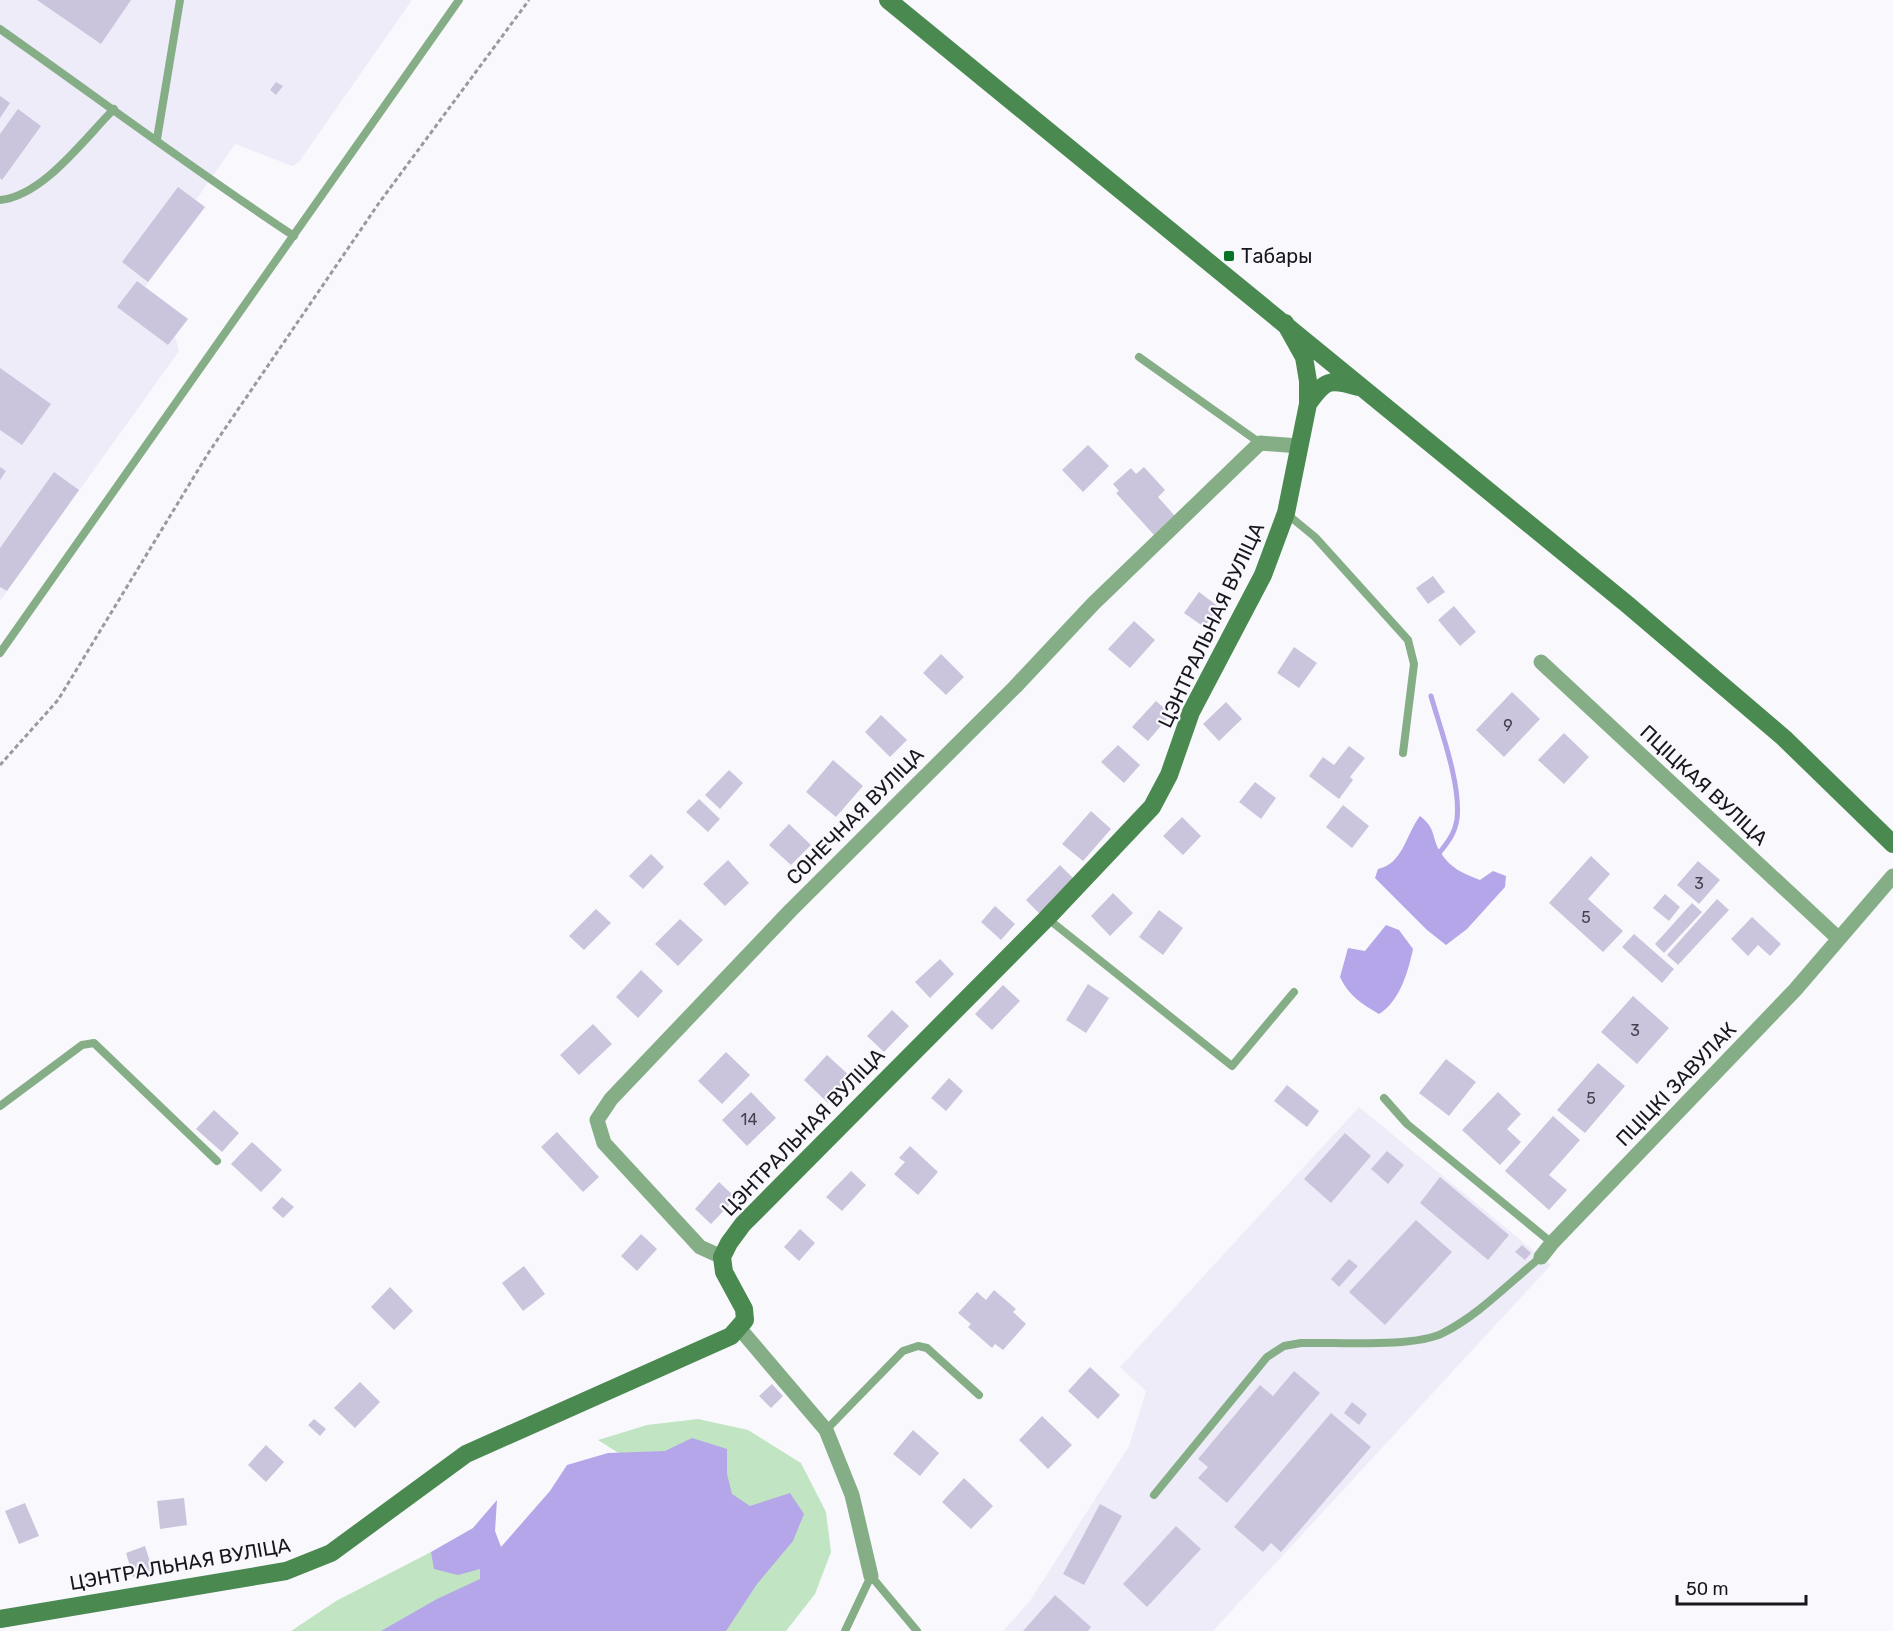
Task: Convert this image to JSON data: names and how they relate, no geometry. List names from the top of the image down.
{
  "streets": {
    "street": [
      "ЦЭНТРАЛЬНАЯ ВУЛІЦА",
      "ПЦІЦКАЯ ВУЛІЦА",
      "СОНЕЧНАЯ ВУЛІЦА",
      "ПЦІЦКІ ЗАВУЛАК"
    ]
  },
  "crossings": [
    ["ЦЭНТРАЛЬНАЯ ВУЛІЦА", "СОНЕЧНАЯ ВУЛІЦА"],
    ["ПЦІЦКАЯ ВУЛІЦА", "ПЦІЦКІ ЗАВУЛАК"]
  ],
  "places": {
    "transit": ["Табары"]
  },
  "house_numbers": [
    "9",
    "3",
    "5",
    "3",
    "5",
    "14"
  ],
  "scale_bar": "50 m"
}
